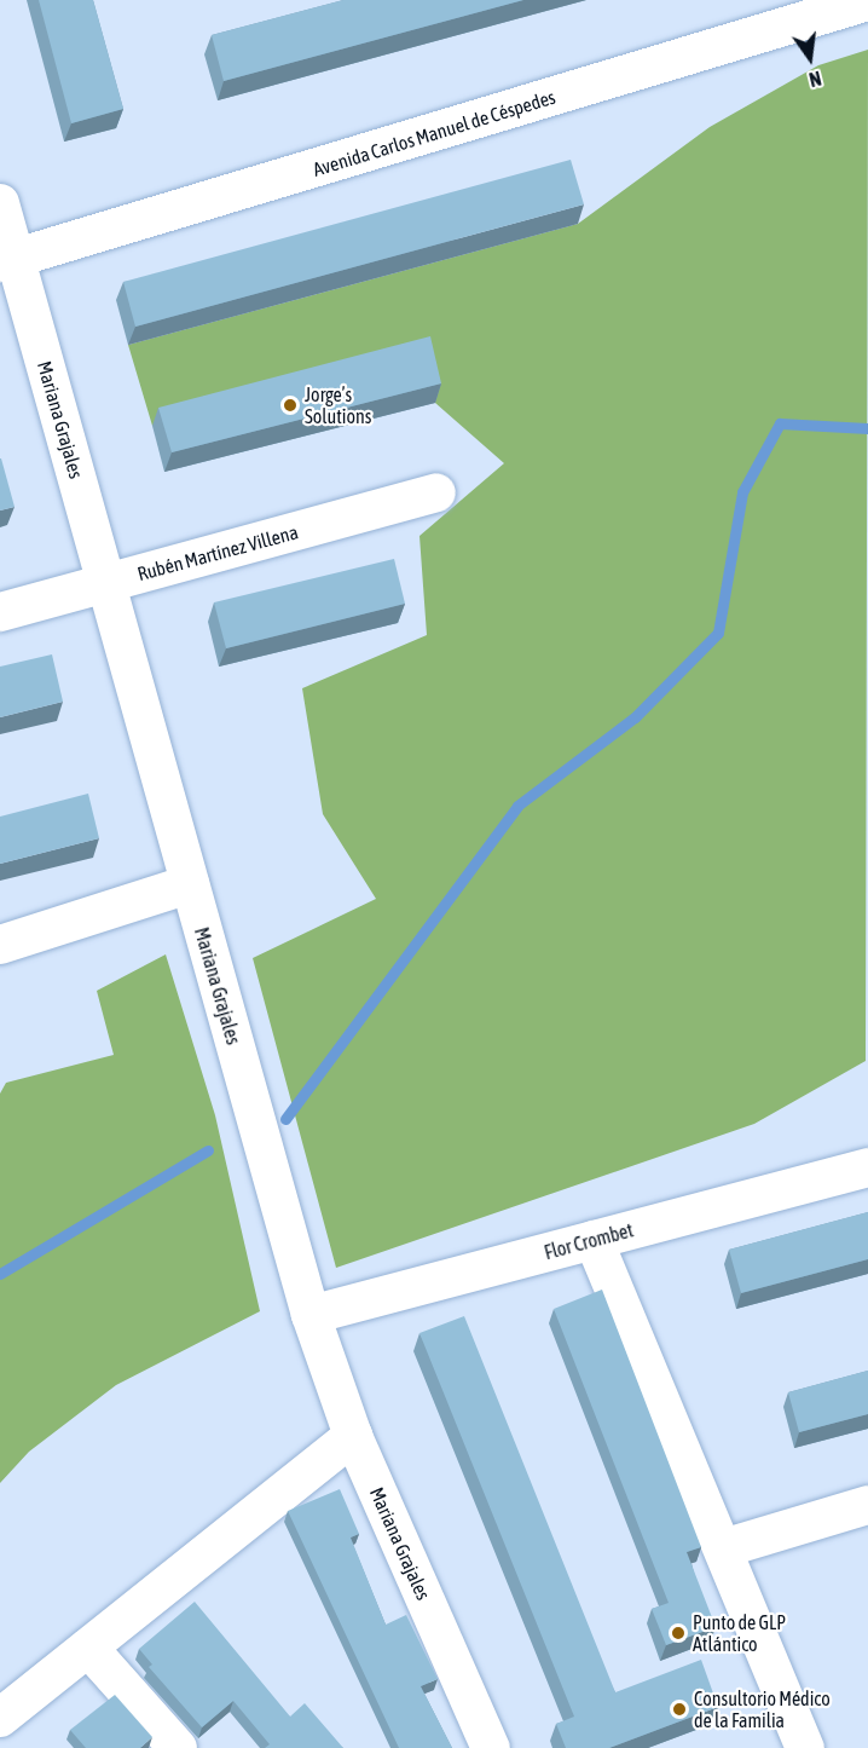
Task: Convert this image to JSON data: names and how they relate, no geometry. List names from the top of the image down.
{
  "streets": {
    "street": [
      "Avenida Carlos Manuel de Céspedes",
      "Mariana Grajales",
      "Rubén Martínez Villena",
      "Flor Crombet"
    ]
  },
  "crossings": [
    ["Avenida Carlos Manuel de Céspedes", "Mariana Grajales"],
    ["Mariana Grajales", "Rubén Martínez Villena"],
    ["Mariana Grajales", "Flor Crombet"]
  ],
  "places": ["Jorge’s Solutions", "Punto de GLP Atlántico", "Consultorio Médico de la Familia"],
  "north": "bottom"
}
